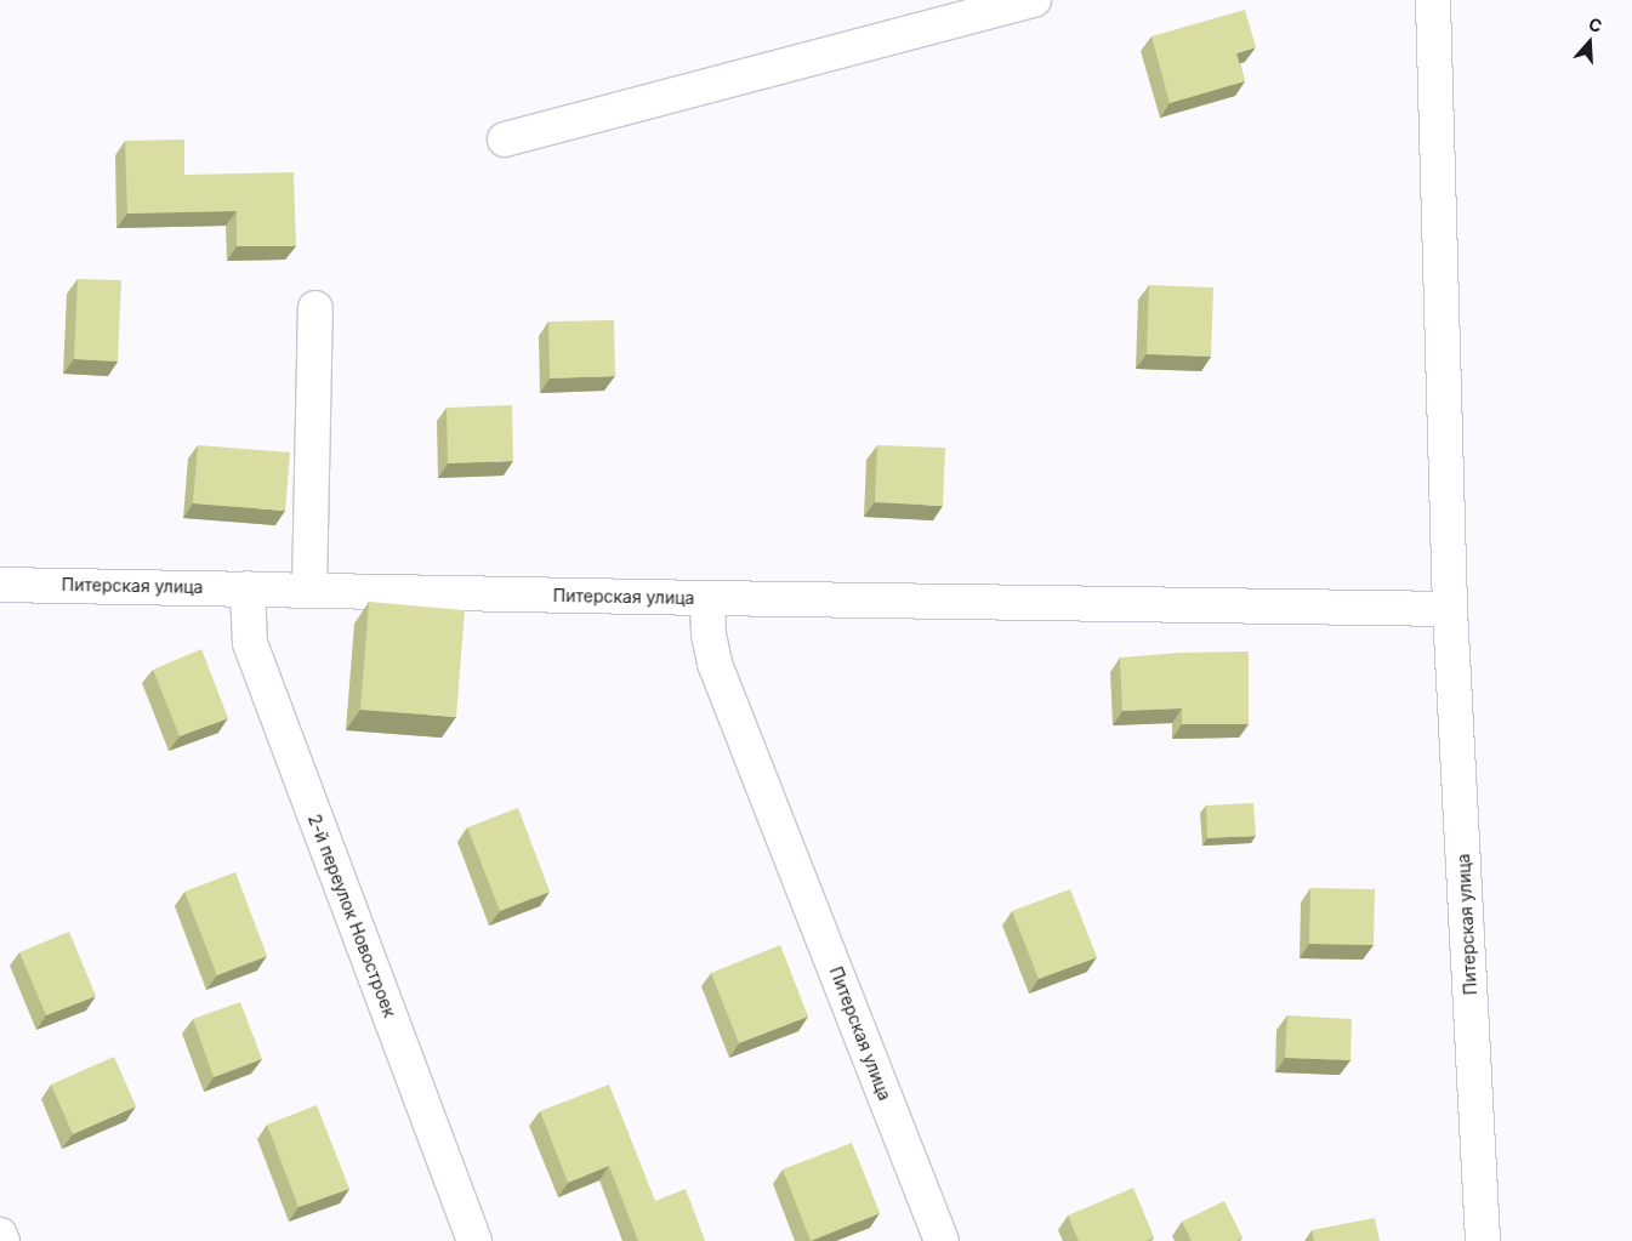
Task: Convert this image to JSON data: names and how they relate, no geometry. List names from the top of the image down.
{
  "streets": {
    "street": ["Питерская улица", "2-й переулок Новостроек"]
  },
  "crossings": [
    ["Питерская улица", "2-й переулок Новостроек"]
  ],
  "north": "top"
}
